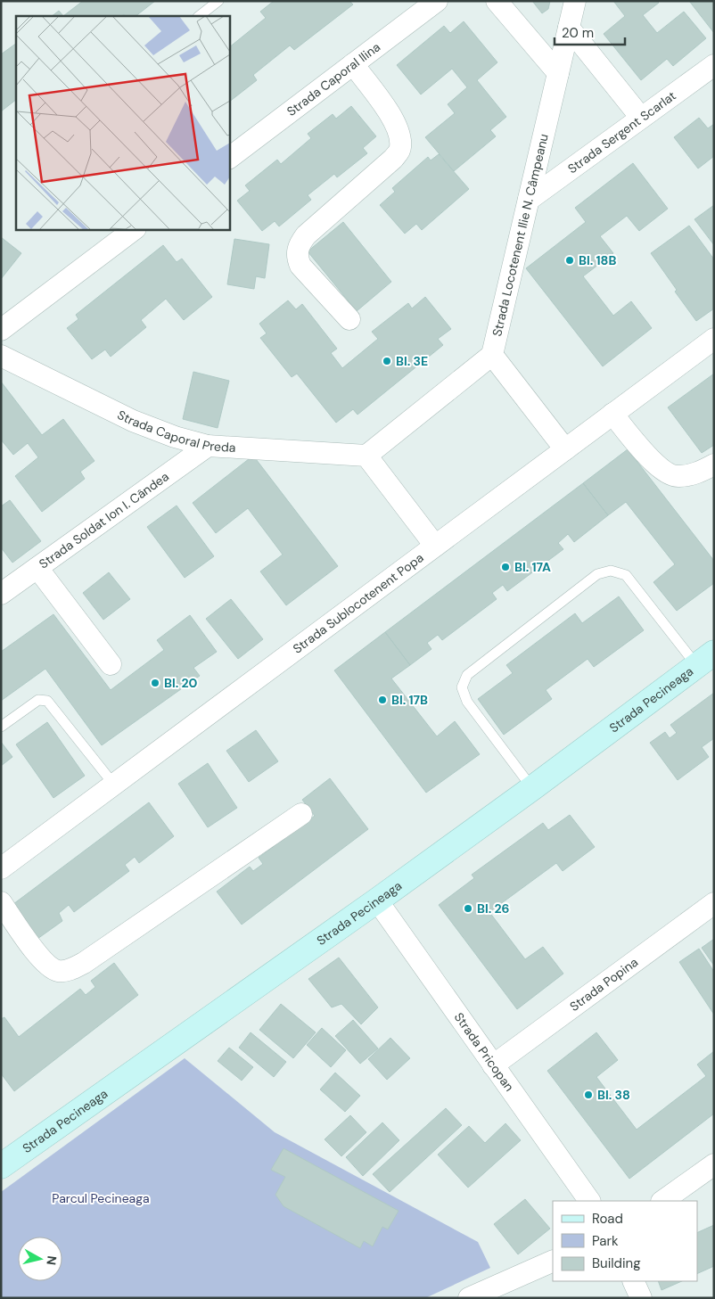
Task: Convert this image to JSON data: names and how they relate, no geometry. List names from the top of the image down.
{
  "streets": {
    "street": [
      "Strada Caporal Ilina",
      "Strada Sergent Scarlat",
      "Strada Locotenent Ilie N. Câmpeanu",
      "Strada Caporal Preda",
      "Strada Soldat Ion I. Cândea",
      "Strada Sublocotenent Popa",
      "Strada Pecineaga",
      "Strada Popina",
      "Strada Pricopan"
    ]
  },
  "crossings": [
    ["Strada Sergent Scarlat", "Strada Locotenent Ilie N. Câmpeanu"],
    ["Strada Locotenent Ilie N. Câmpeanu", "Strada Sublocotenent Popa"],
    ["Strada Caporal Preda", "Strada Soldat Ion I. Cândea"],
    ["Strada Pecineaga", "Strada Pricopan"],
    ["Strada Popina", "Strada Pricopan"]
  ],
  "parks": ["Parcul Pecineaga"],
  "places": [
    "Bl. 18B",
    "Bl. 3E",
    "Bl. 17A",
    "Bl. 20",
    "Bl. 17B",
    "Bl. 26",
    "Bl. 38"
  ],
  "legend": ["Road", "Park", "Building"],
  "scale_bar": "20 m",
  "north": "right"
}
